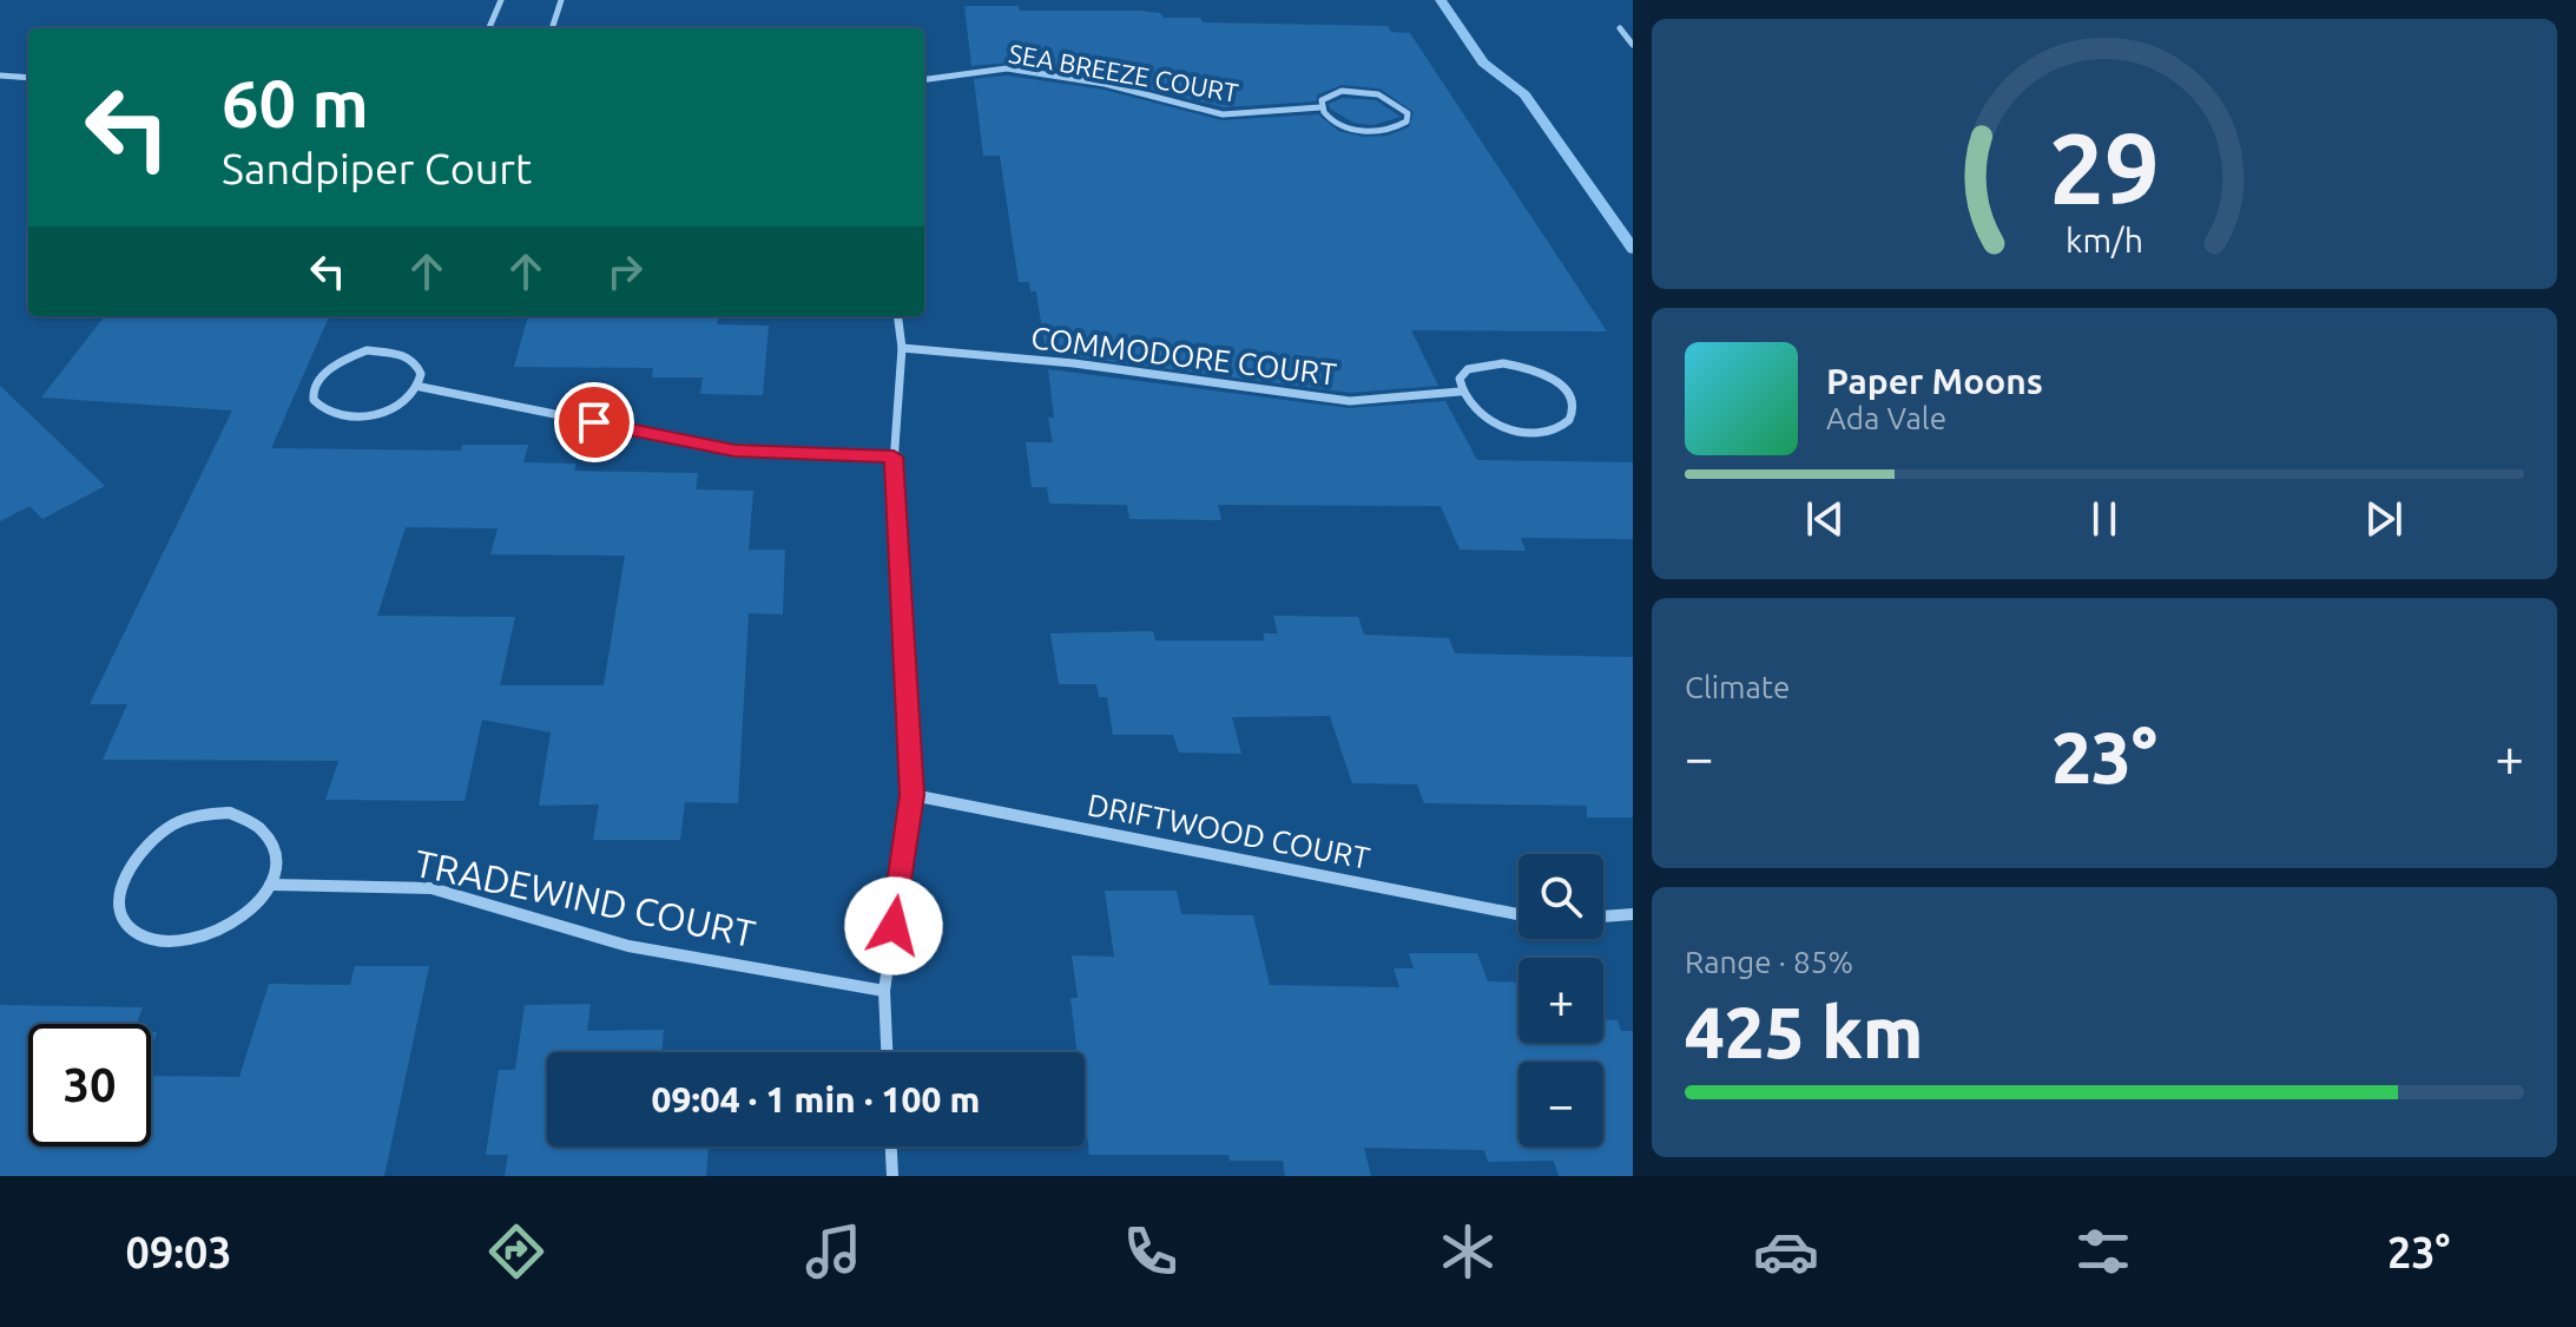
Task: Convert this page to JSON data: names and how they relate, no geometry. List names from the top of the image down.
{
  "streets": {
    "street": [
      "SEA BREEZE COURT",
      "COMMODORE COURT",
      "DRIFTWOOD COURT",
      "TRADEWIND COURT"
    ]
  },
  "page": {
    "turn": ["60 m", "Sandpiper Court"],
    "song": ["Paper Moons", "Ada Vale"],
    "tile": [
      "Climate",
      ["Range · 85%", "425 km"]
    ],
    "heat": ["−", "23°", "+"],
    "map_buttons": ["+", "−"],
    "limit": "30",
    "trip": "09:04 · 1 min · 100 m",
    "tabs": ["09:03", "23°"],
    "gauge": ["29", "km/h"]
  }
}
